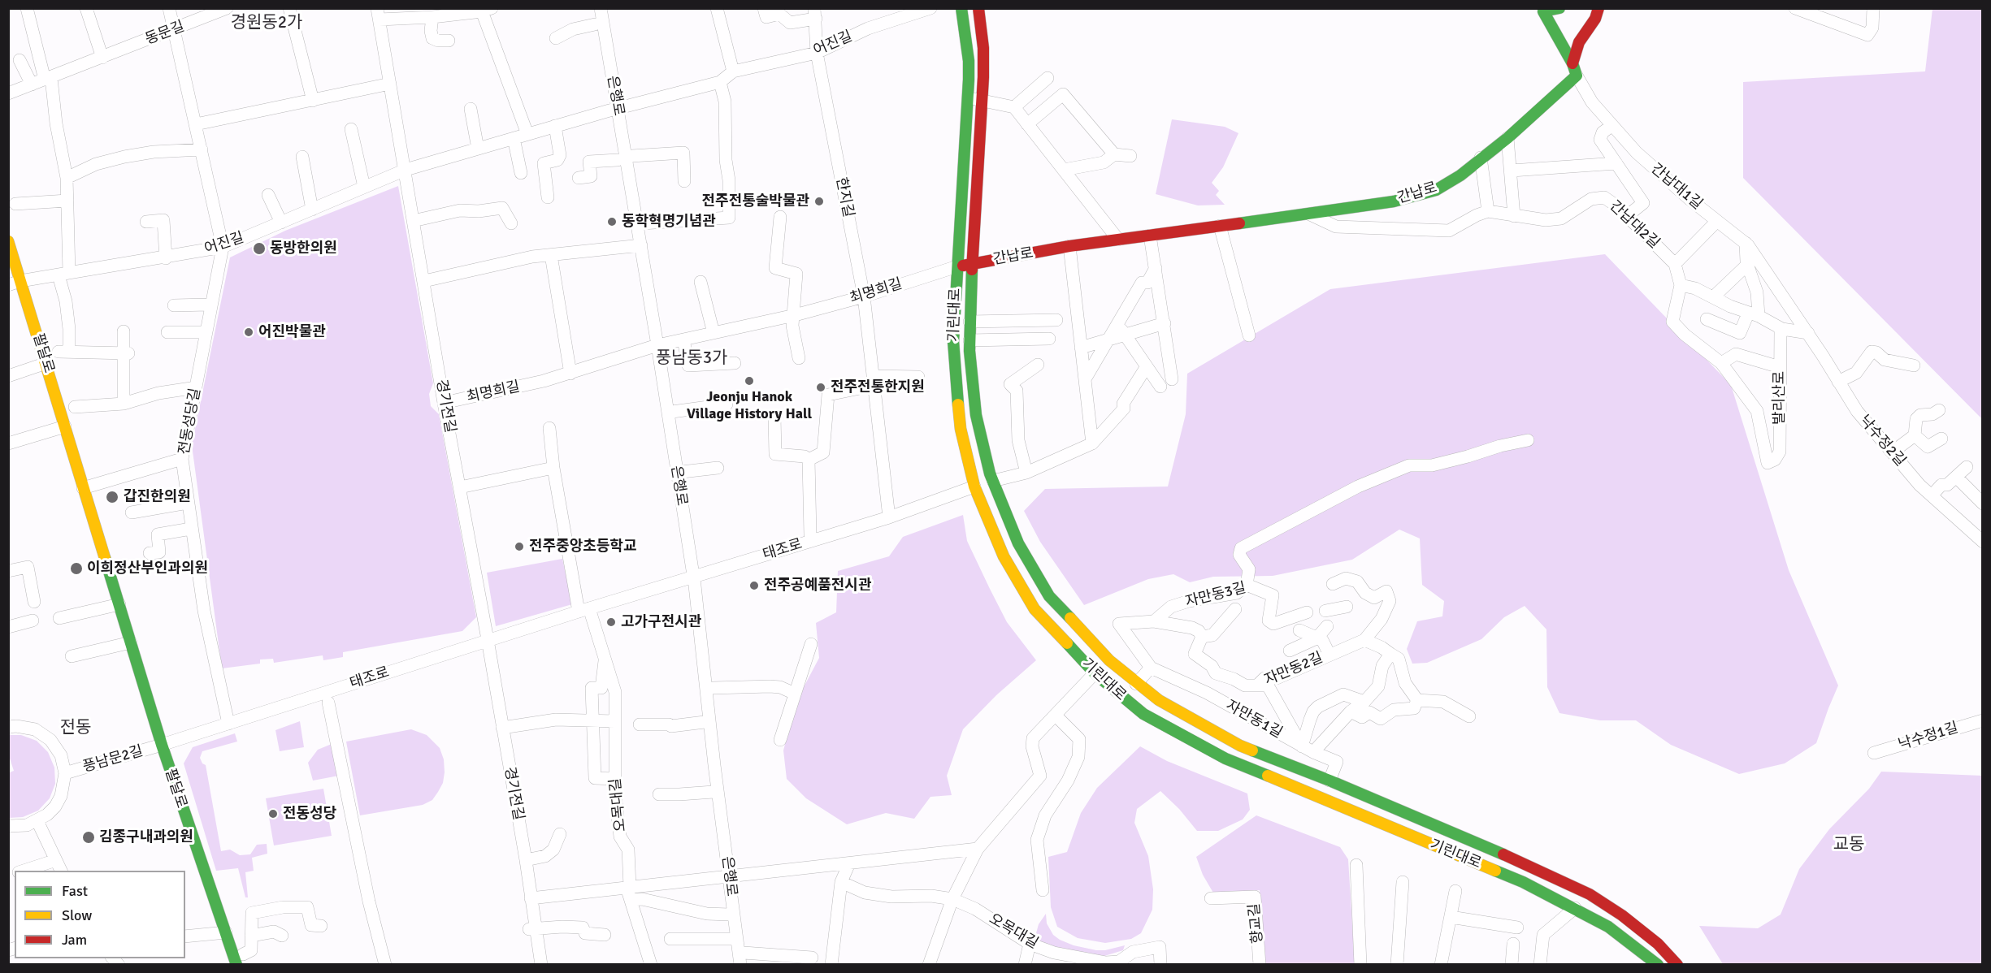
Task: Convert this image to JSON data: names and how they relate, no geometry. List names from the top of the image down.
{
  "streets": {
    "street": [
      "동문길",
      "어진길",
      "은행로",
      "간납대1길",
      "간납로",
      "한지길",
      "간납대2길",
      "최명희길",
      "기린대로",
      "팔달로",
      "발리산로",
      "경기전길",
      "전동성당길",
      "낙수정2길",
      "태조로",
      "자만동3길",
      "자만동2길",
      "자만동1길",
      "낙수정1길",
      "풍남문2길",
      "오목대길",
      "향교길"
    ]
  },
  "crossings": [
    ["동문길", "전동성당길"],
    ["어진길", "은행로"],
    ["어진길", "한지길"],
    ["어진길", "팔달로"],
    ["어진길", "경기전길"],
    ["어진길", "전동성당길"],
    ["은행로", "최명희길"],
    ["은행로", "태조로"],
    ["은행로", "오목대길"],
    ["간납대1길", "간납로"],
    ["간납대1길", "간납대2길"],
    ["간납대1길", "낙수정2길"],
    ["간납로", "최명희길"],
    ["간납로", "기린대로"],
    ["한지길", "최명희길"],
    ["한지길", "태조로"],
    ["간납대2길", "발리산로"],
    ["최명희길", "기린대로"],
    ["최명희길", "경기전길"],
    ["기린대로", "태조로"],
    ["기린대로", "자만동1길"],
    ["팔달로", "태조로"],
    ["팔달로", "풍남문2길"],
    ["경기전길", "태조로"],
    ["전동성당길", "태조로"],
    ["태조로", "풍남문2길"],
    ["자만동3길", "자만동2길"],
    ["자만동2길", "자만동1길"]
  ],
  "districts": [
    "경원동2가",
    "풍남동3가",
    "전동",
    "교동"
  ],
  "places": [
    "전주전통술박물관",
    "동학혁명기념관",
    "동방한의원",
    "어진박물관",
    "Jeonju Hanok Village History Hall",
    "전주전통한지원",
    "갑진한의원",
    "전주중앙초등학교",
    "이희정산부인과의원",
    "전주공예품전시관",
    "고가구전시관",
    "전동성당",
    "김종구내과의원"
  ],
  "legend": ["Fast", "Slow", "Jam"]
}
